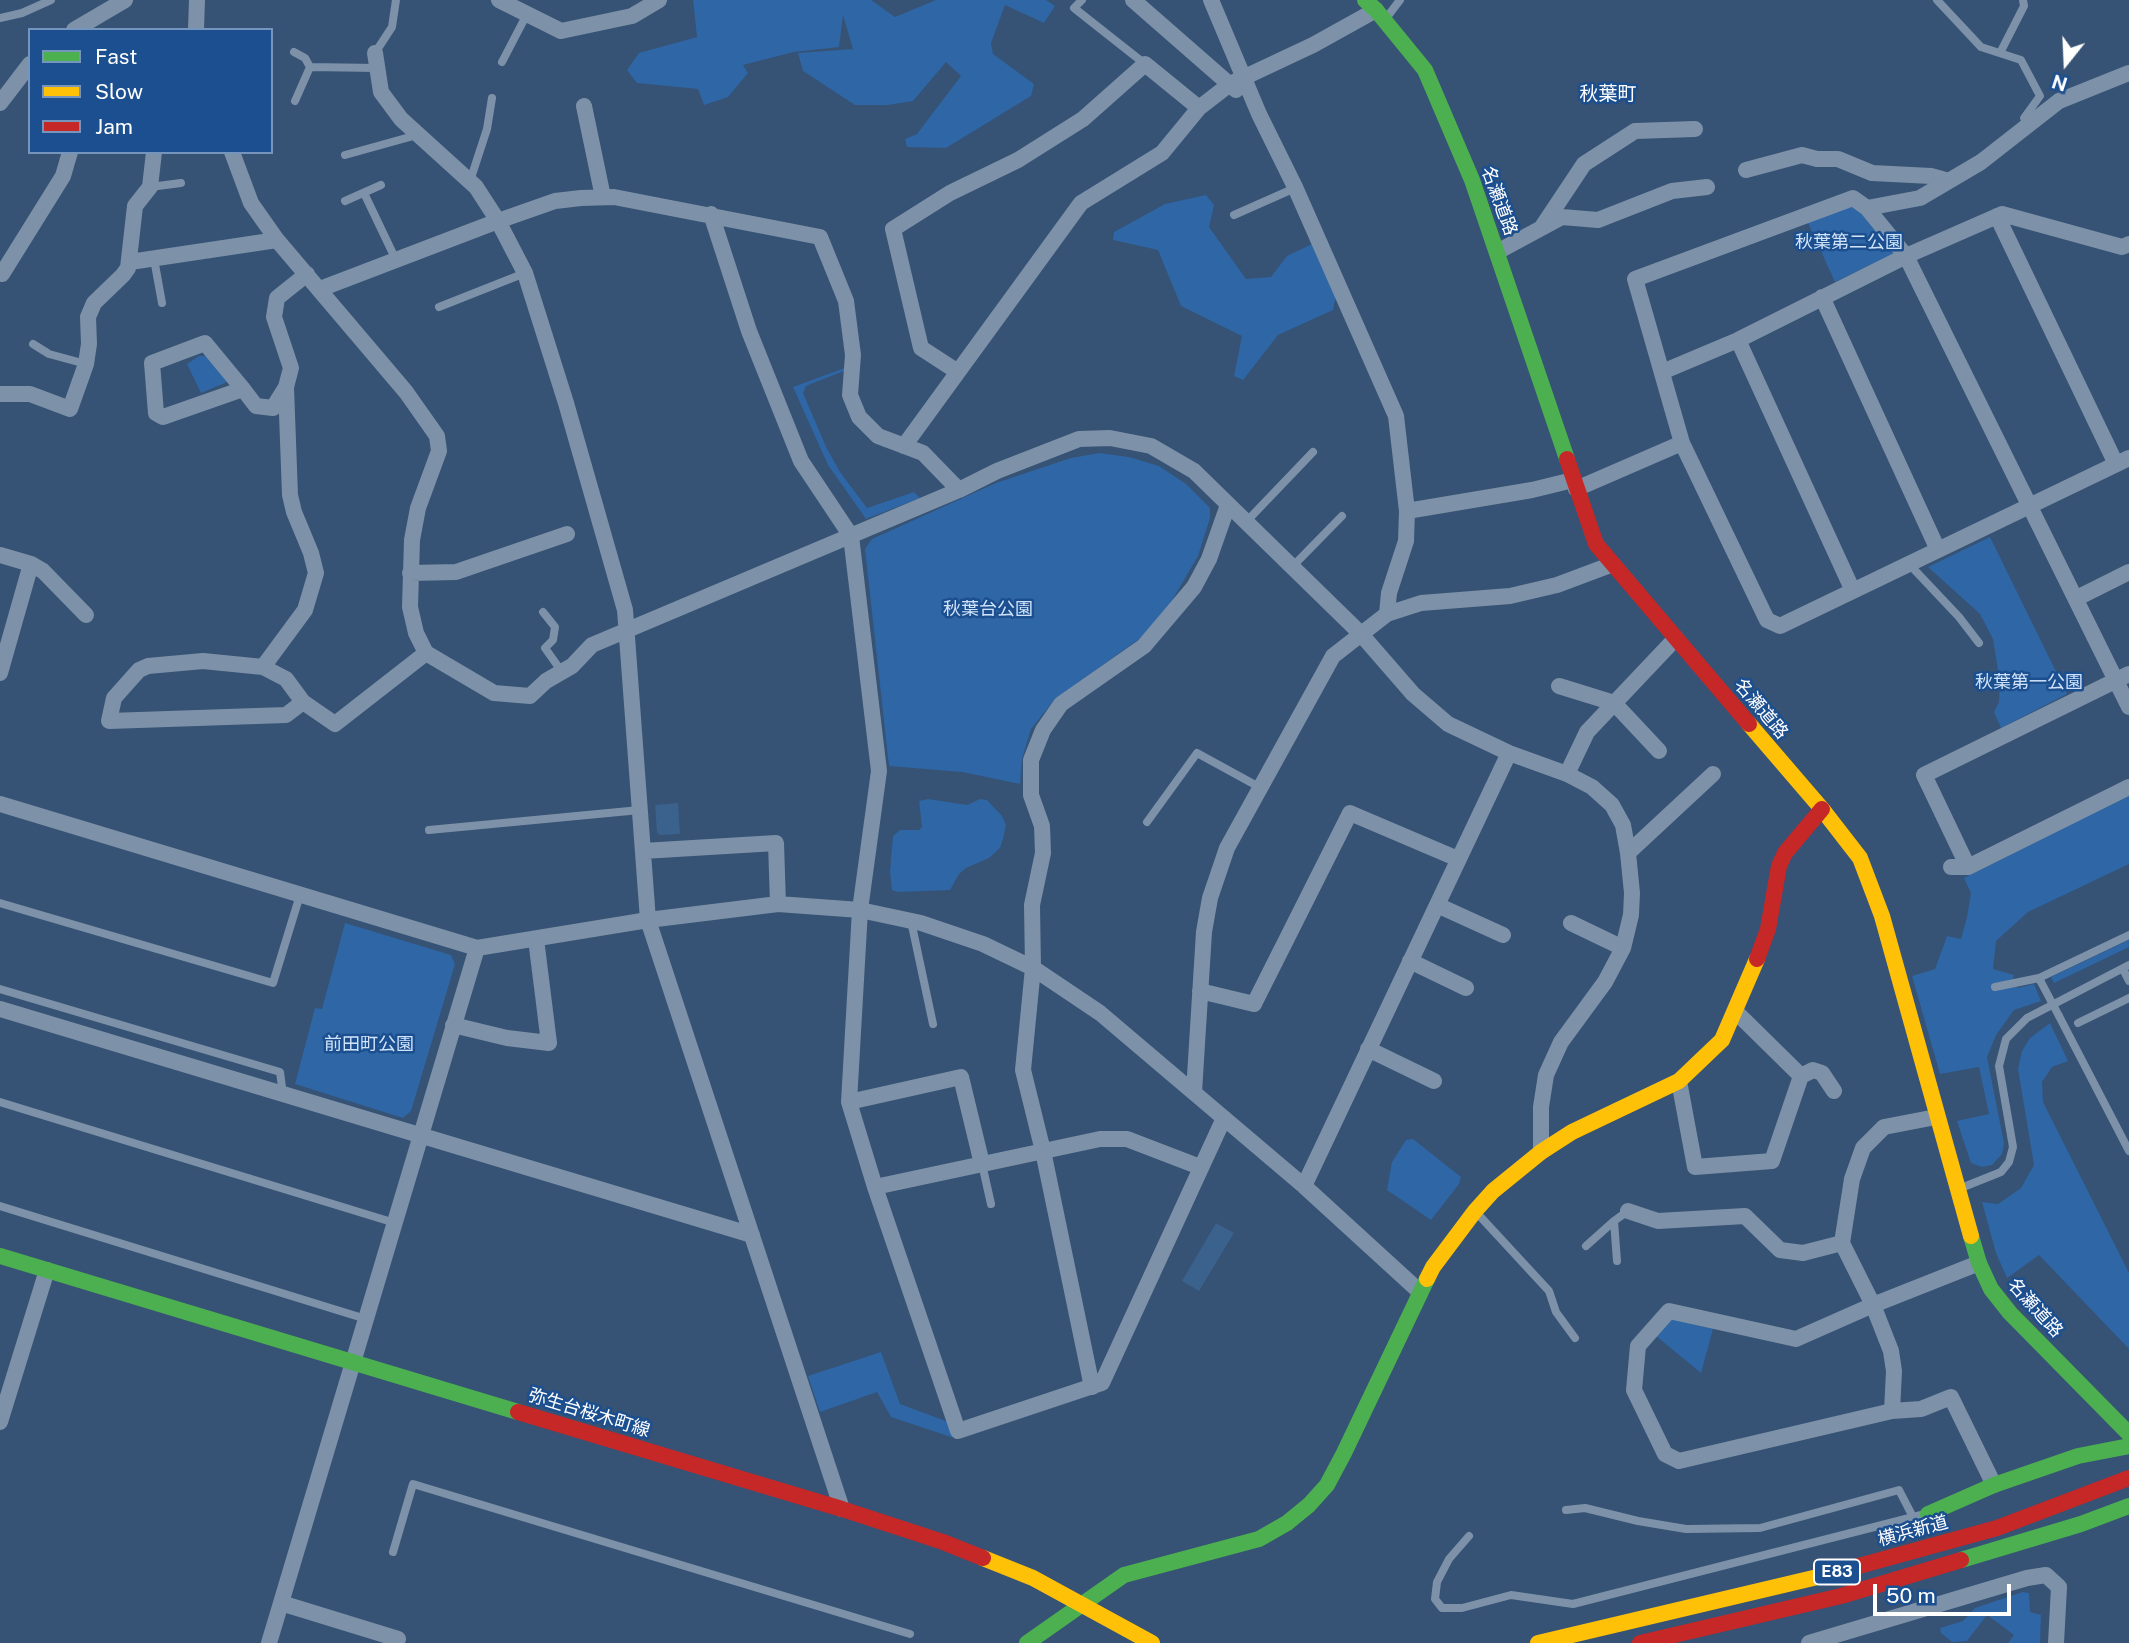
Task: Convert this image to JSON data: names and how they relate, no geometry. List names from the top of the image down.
{
  "streets": {
    "main road": [
      "名瀬道路",
      "弥生台桜木町線",
      "横浜新道",
      "E83"
    ]
  },
  "districts": ["秋葉町"],
  "parks": [
    "秋葉第二公園",
    "秋葉台公園",
    "秋葉第一公園",
    "前田町公園"
  ],
  "legend": ["Fast", "Slow", "Jam"],
  "scale_bar": "50 m",
  "north": "bottom"
}
